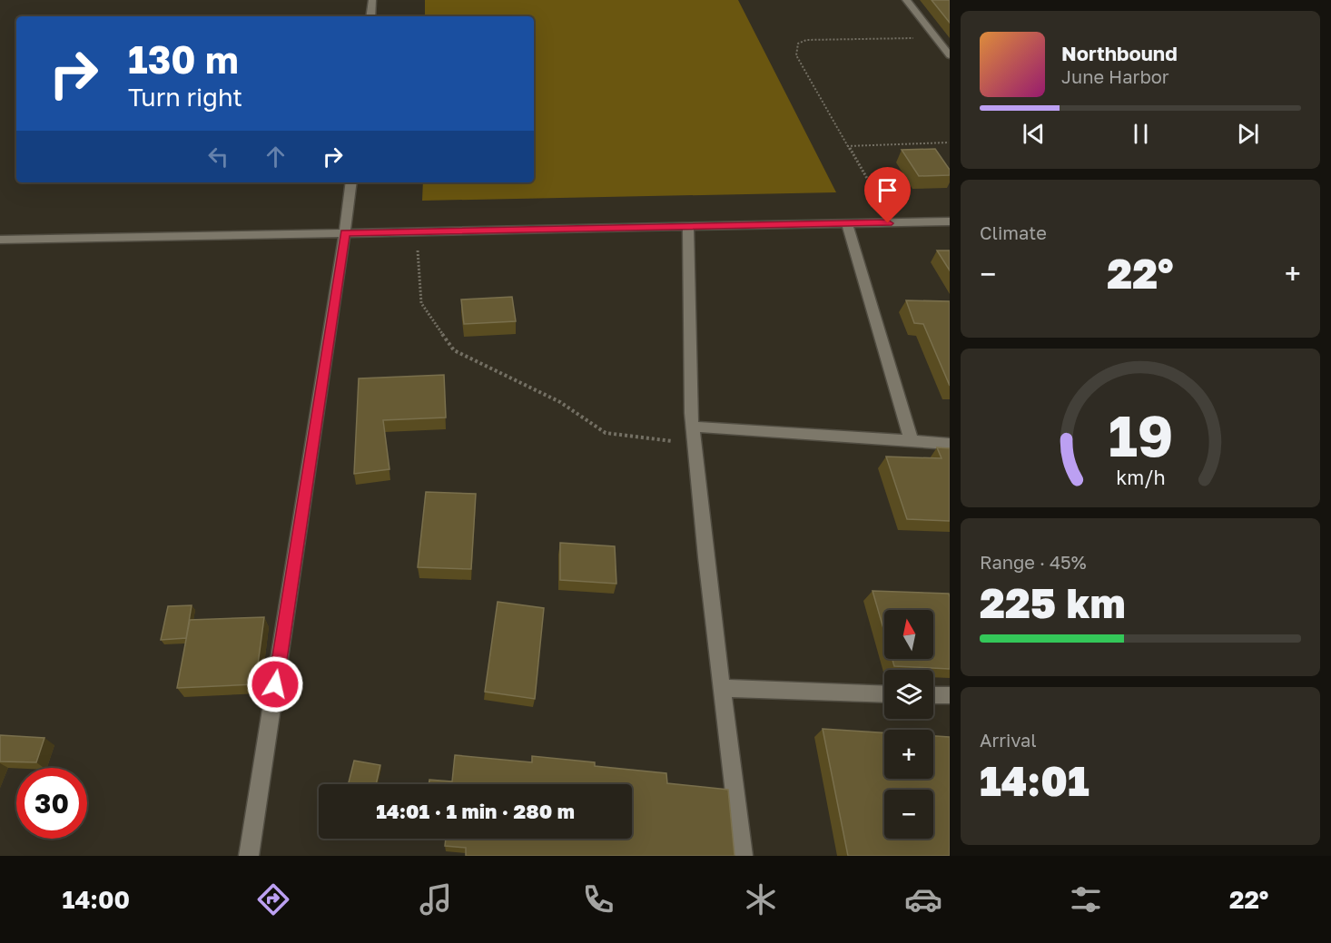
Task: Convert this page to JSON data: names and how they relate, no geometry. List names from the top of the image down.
{
  "north": "top",
  "page": {
    "turn": ["130 m", "Turn right"],
    "song": ["Northbound", "June Harbor"],
    "tile": [
      "Climate",
      ["Range · 45%", "225 km"],
      ["Arrival", "14:01"]
    ],
    "heat": ["−", "22°", "+"],
    "map_buttons": ["+", "−"],
    "limit": "30",
    "trip": "14:01 · 1 min · 280 m",
    "tabs": ["14:00", "22°"],
    "gauge": ["19", "km/h"]
  }
}
